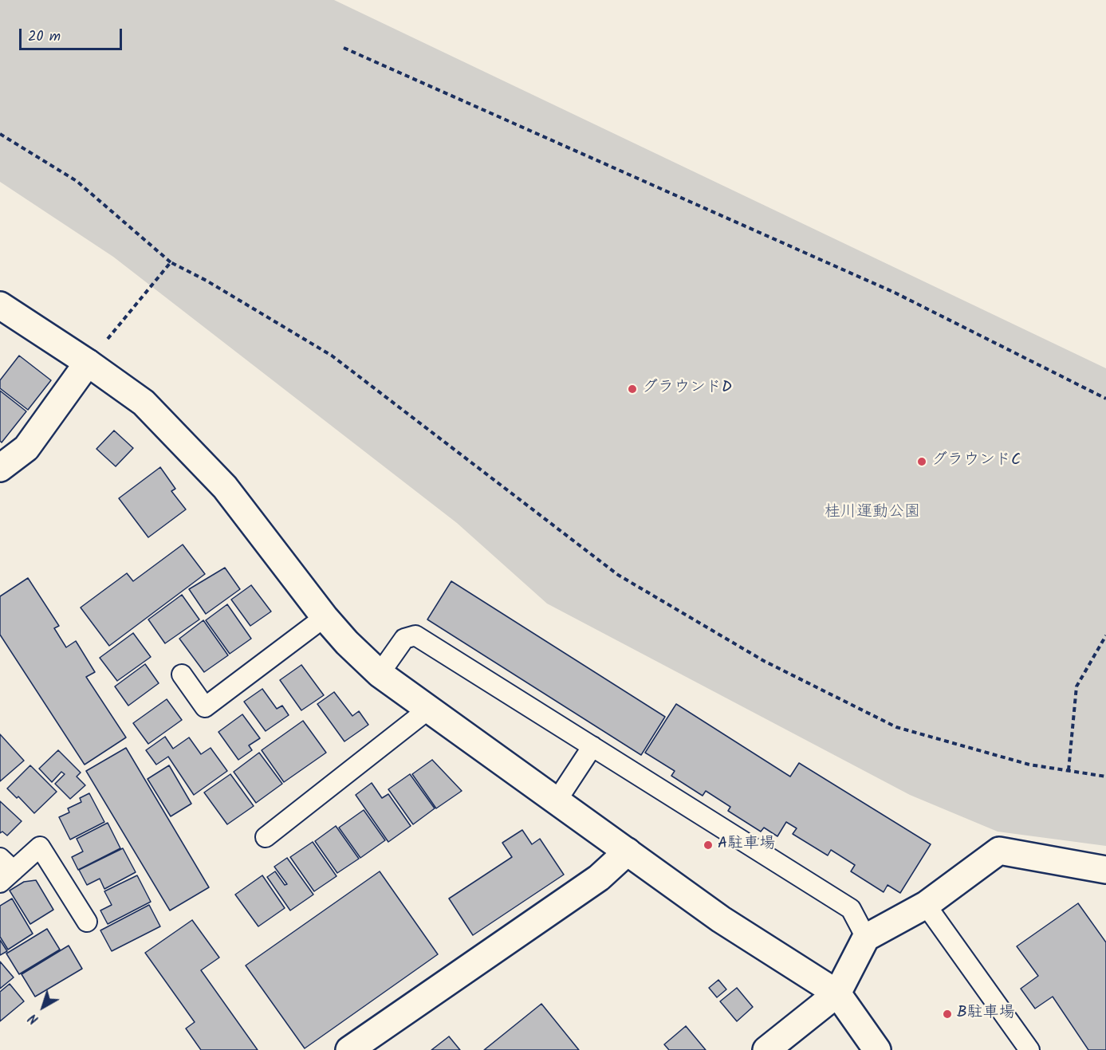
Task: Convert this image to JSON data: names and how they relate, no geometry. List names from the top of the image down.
{
  "parks": ["桂川運動公園"],
  "places": [
    "グラウンドD",
    "グラウンドC",
    "A駐車場",
    "B駐車場"
  ],
  "scale_bar": "20 m",
  "north": "bottom left"
}
